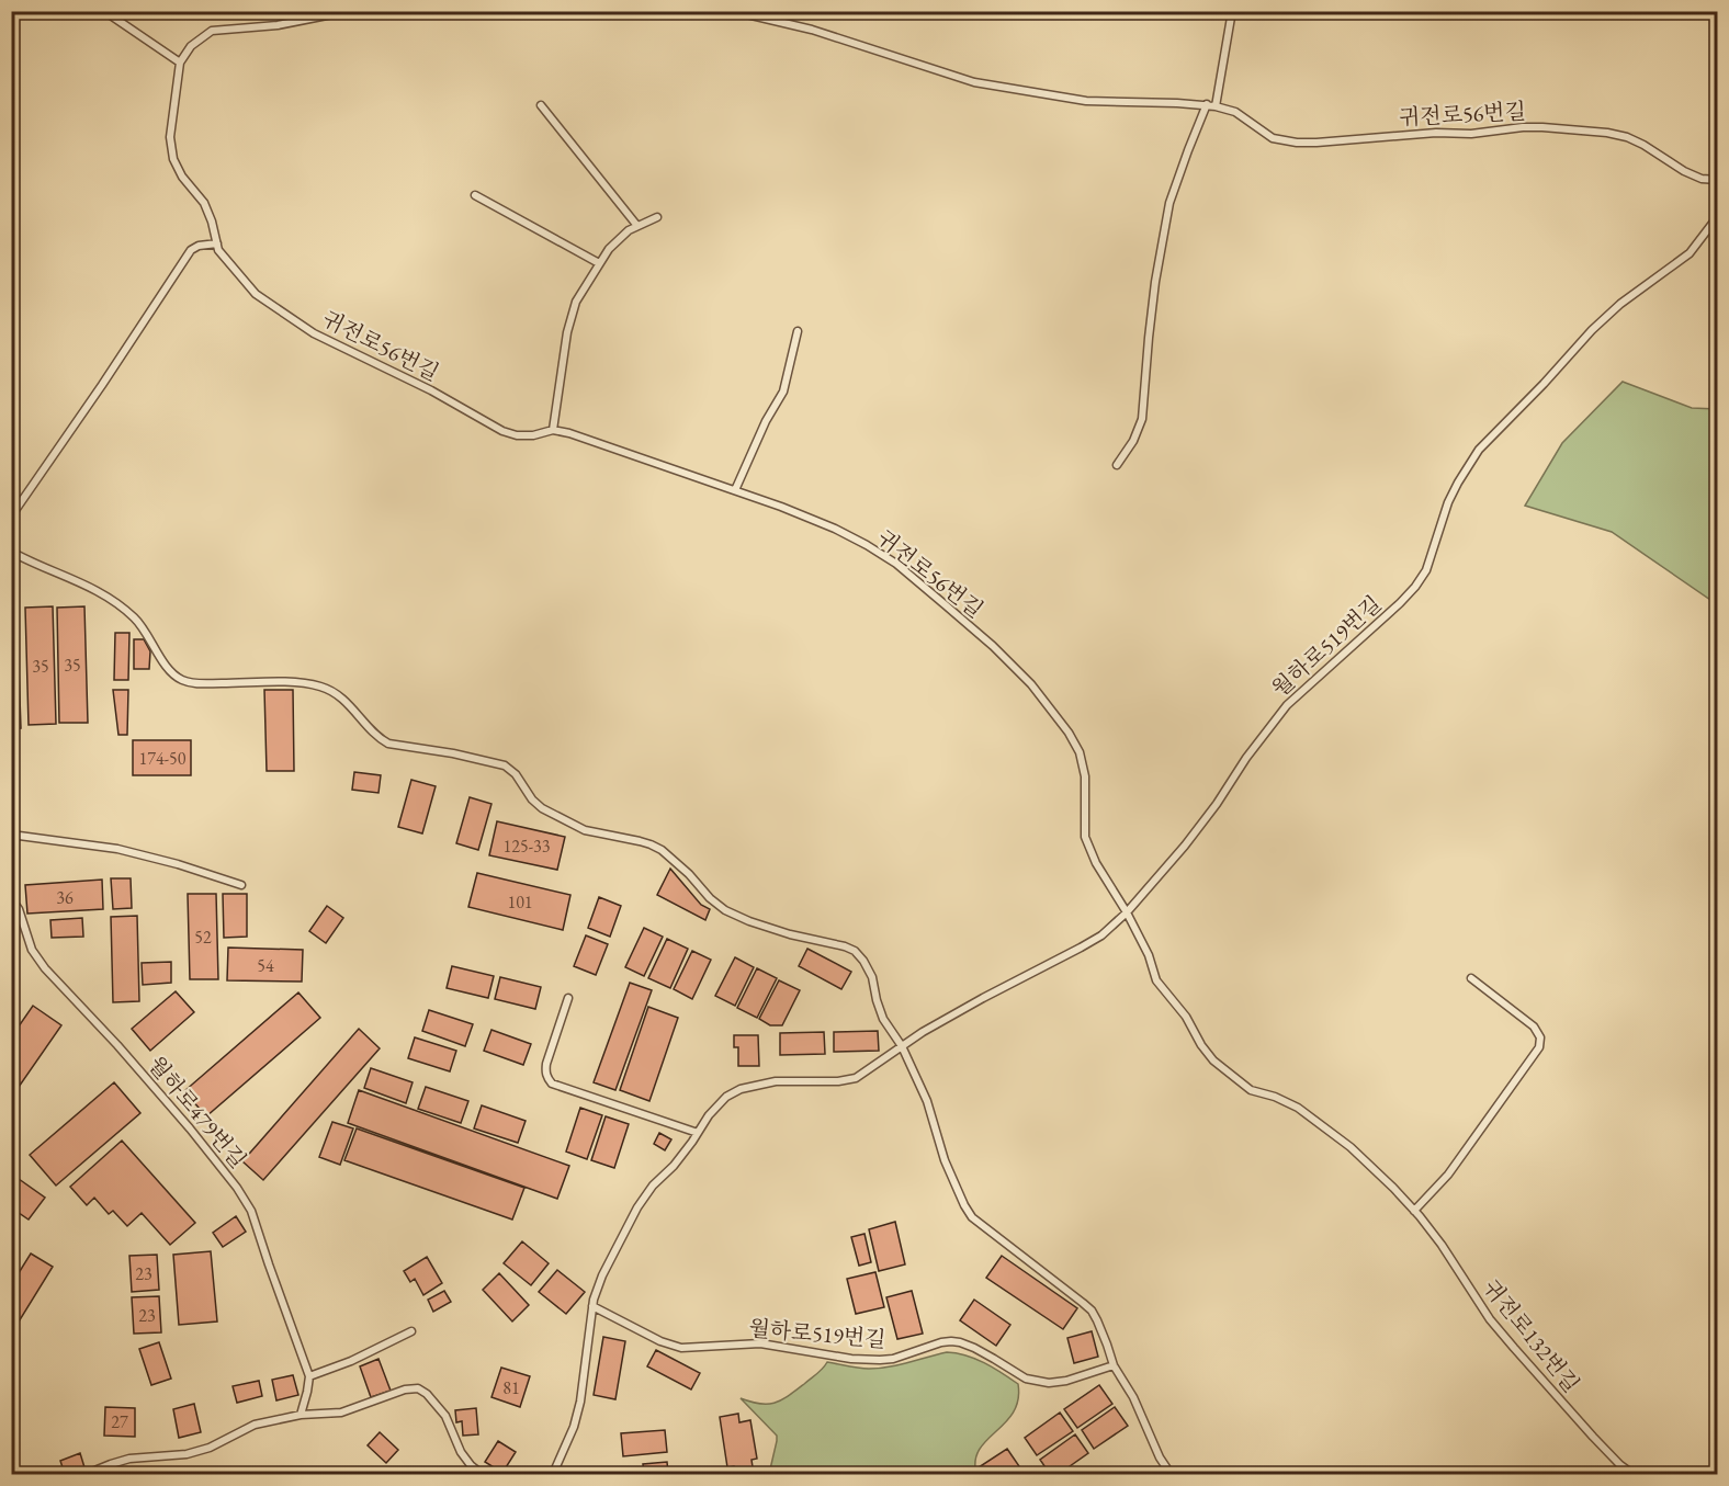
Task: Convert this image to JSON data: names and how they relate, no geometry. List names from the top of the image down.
{
  "streets": {
    "lane": [
      "귀전로56번길",
      "월하로519번길",
      "월하로479번길",
      "귀전로132번길"
    ]
  },
  "crossings": [
    ["귀전로56번길", "월하로519번길"],
    ["귀전로56번길", "귀전로132번길"],
    ["월하로519번길", "귀전로132번길"]
  ],
  "house_numbers": [
    "35",
    "35",
    "174-50",
    "125-33",
    "36",
    "101",
    "52",
    "54",
    "23",
    "23",
    "81",
    "27"
  ]
}
